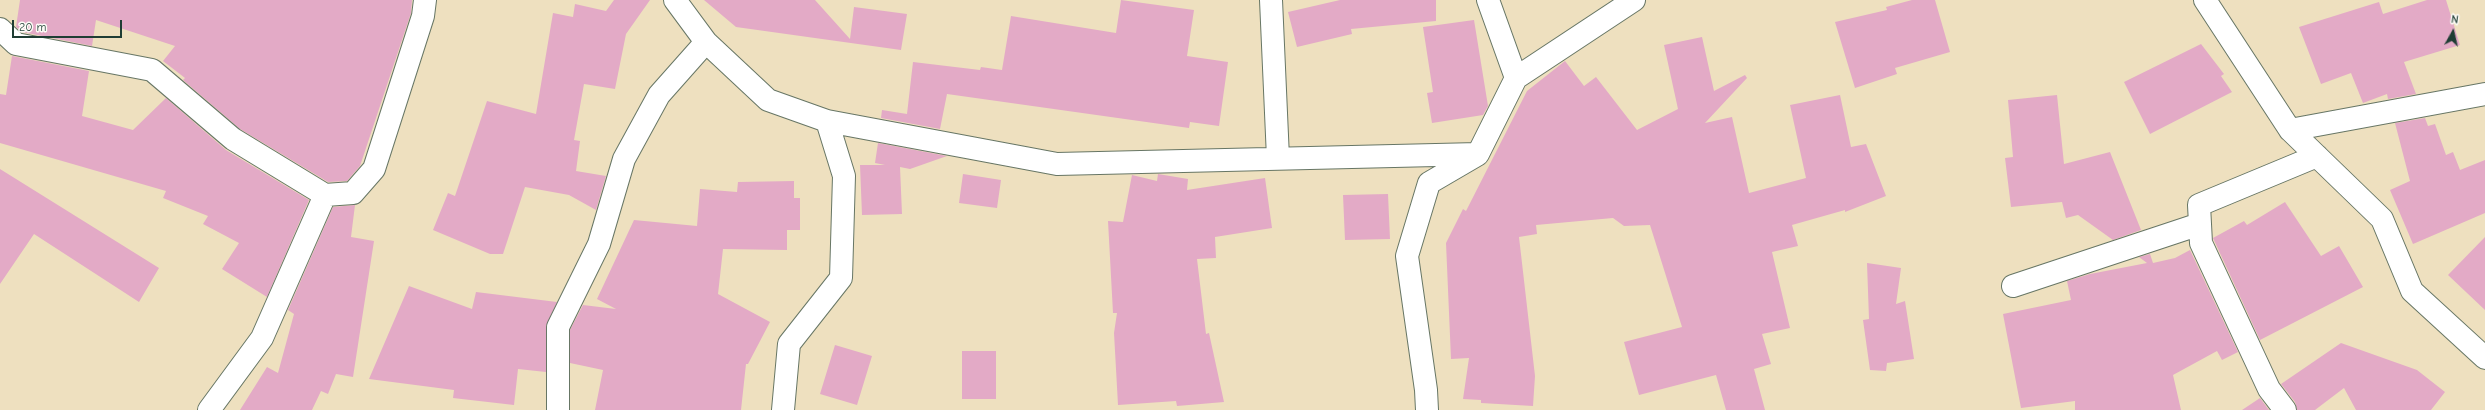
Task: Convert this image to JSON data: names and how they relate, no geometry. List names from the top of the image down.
{
  "scale_bar": "20 m",
  "north": "top"
}
